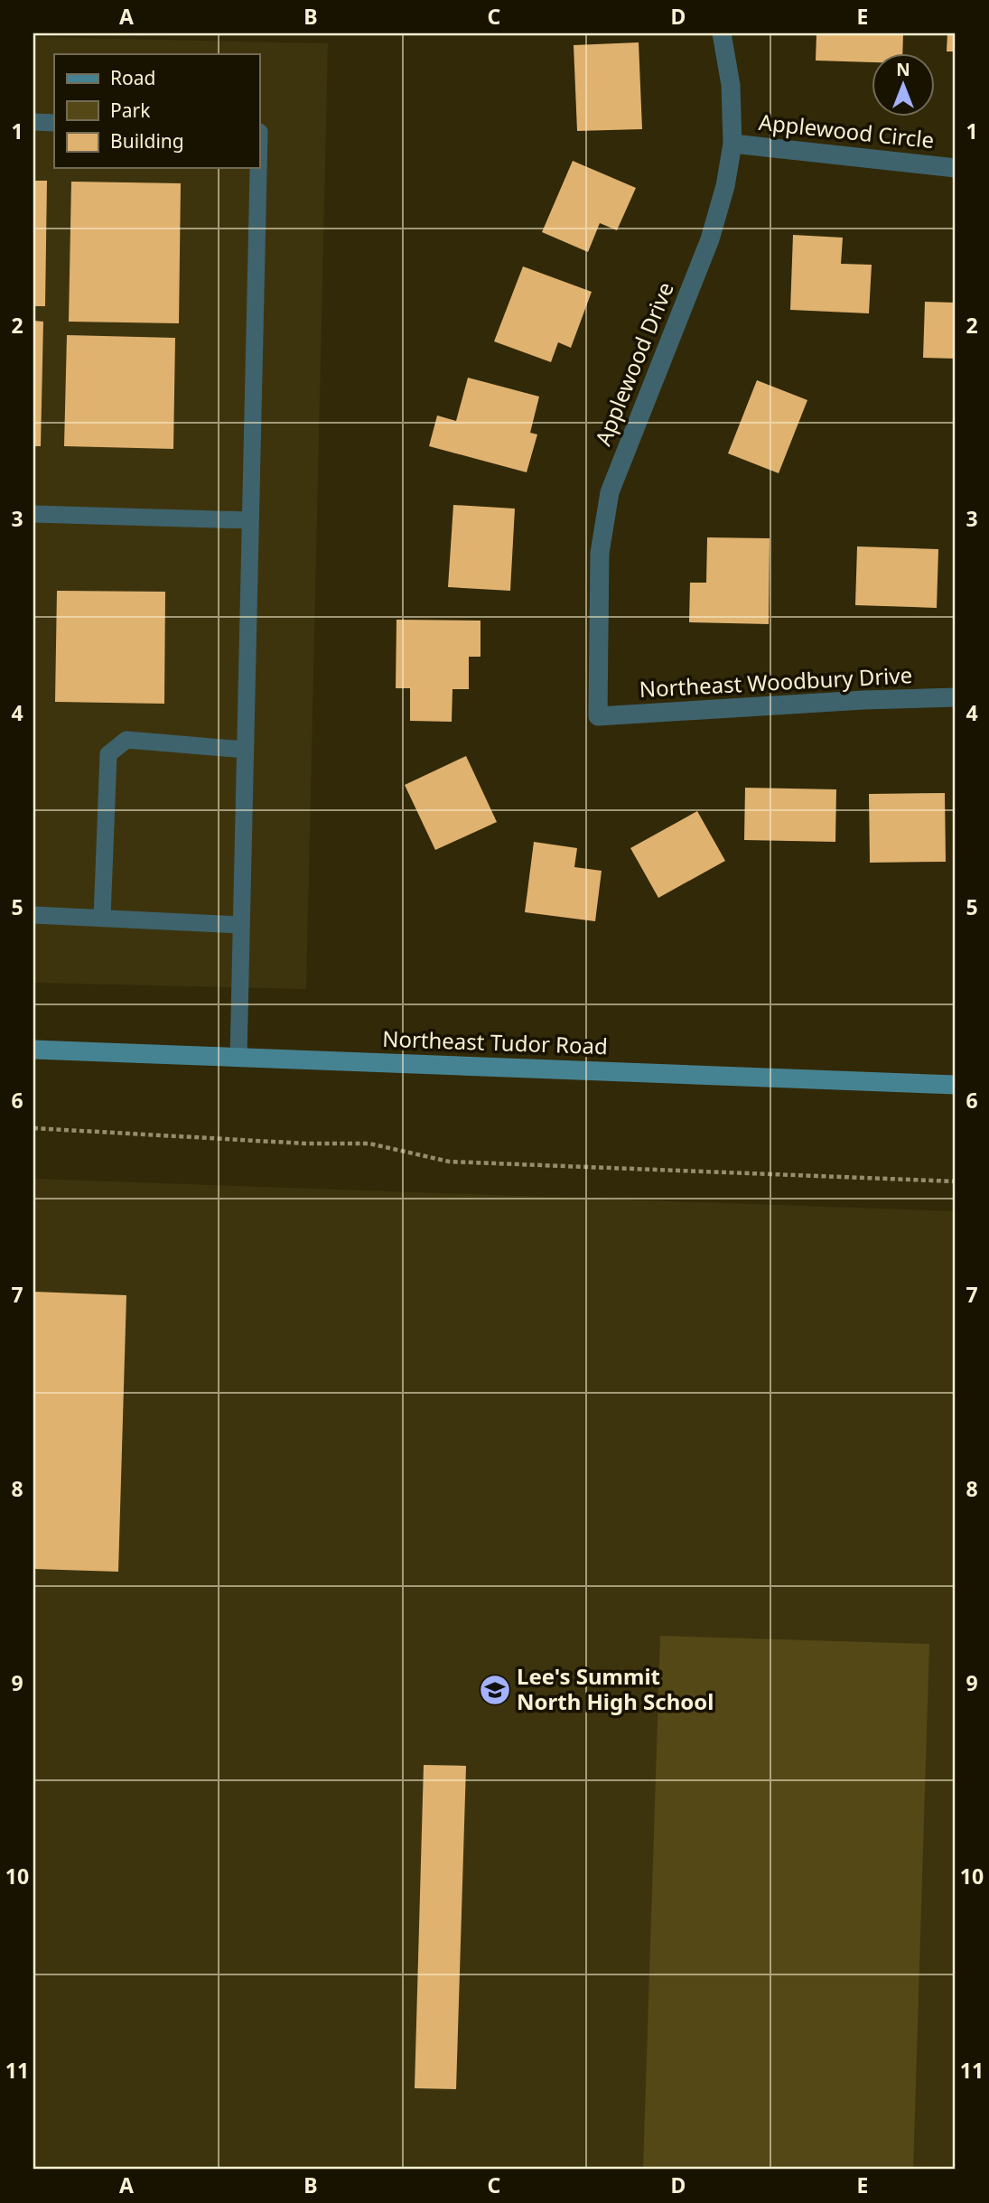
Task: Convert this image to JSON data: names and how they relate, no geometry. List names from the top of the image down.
{
  "streets": {
    "street": [
      "Applewood Circle",
      "Applewood Drive",
      "Northeast Woodbury Drive",
      "Northeast Tudor Road"
    ]
  },
  "crossings": [
    ["Applewood Circle", "Applewood Drive"],
    ["Applewood Drive", "Northeast Woodbury Drive"]
  ],
  "places": {
    "school or university": ["Lee's Summit North High School"]
  },
  "legend": ["Road", "Park", "Building"],
  "north": "top",
  "grid": {
    "columns": [
      "A",
      "B",
      "C",
      "D",
      "E"
    ],
    "rows": [
      "1",
      "2",
      "3",
      "4",
      "5",
      "6",
      "7",
      "8",
      "9",
      "10",
      "11"
    ]
  }
}
